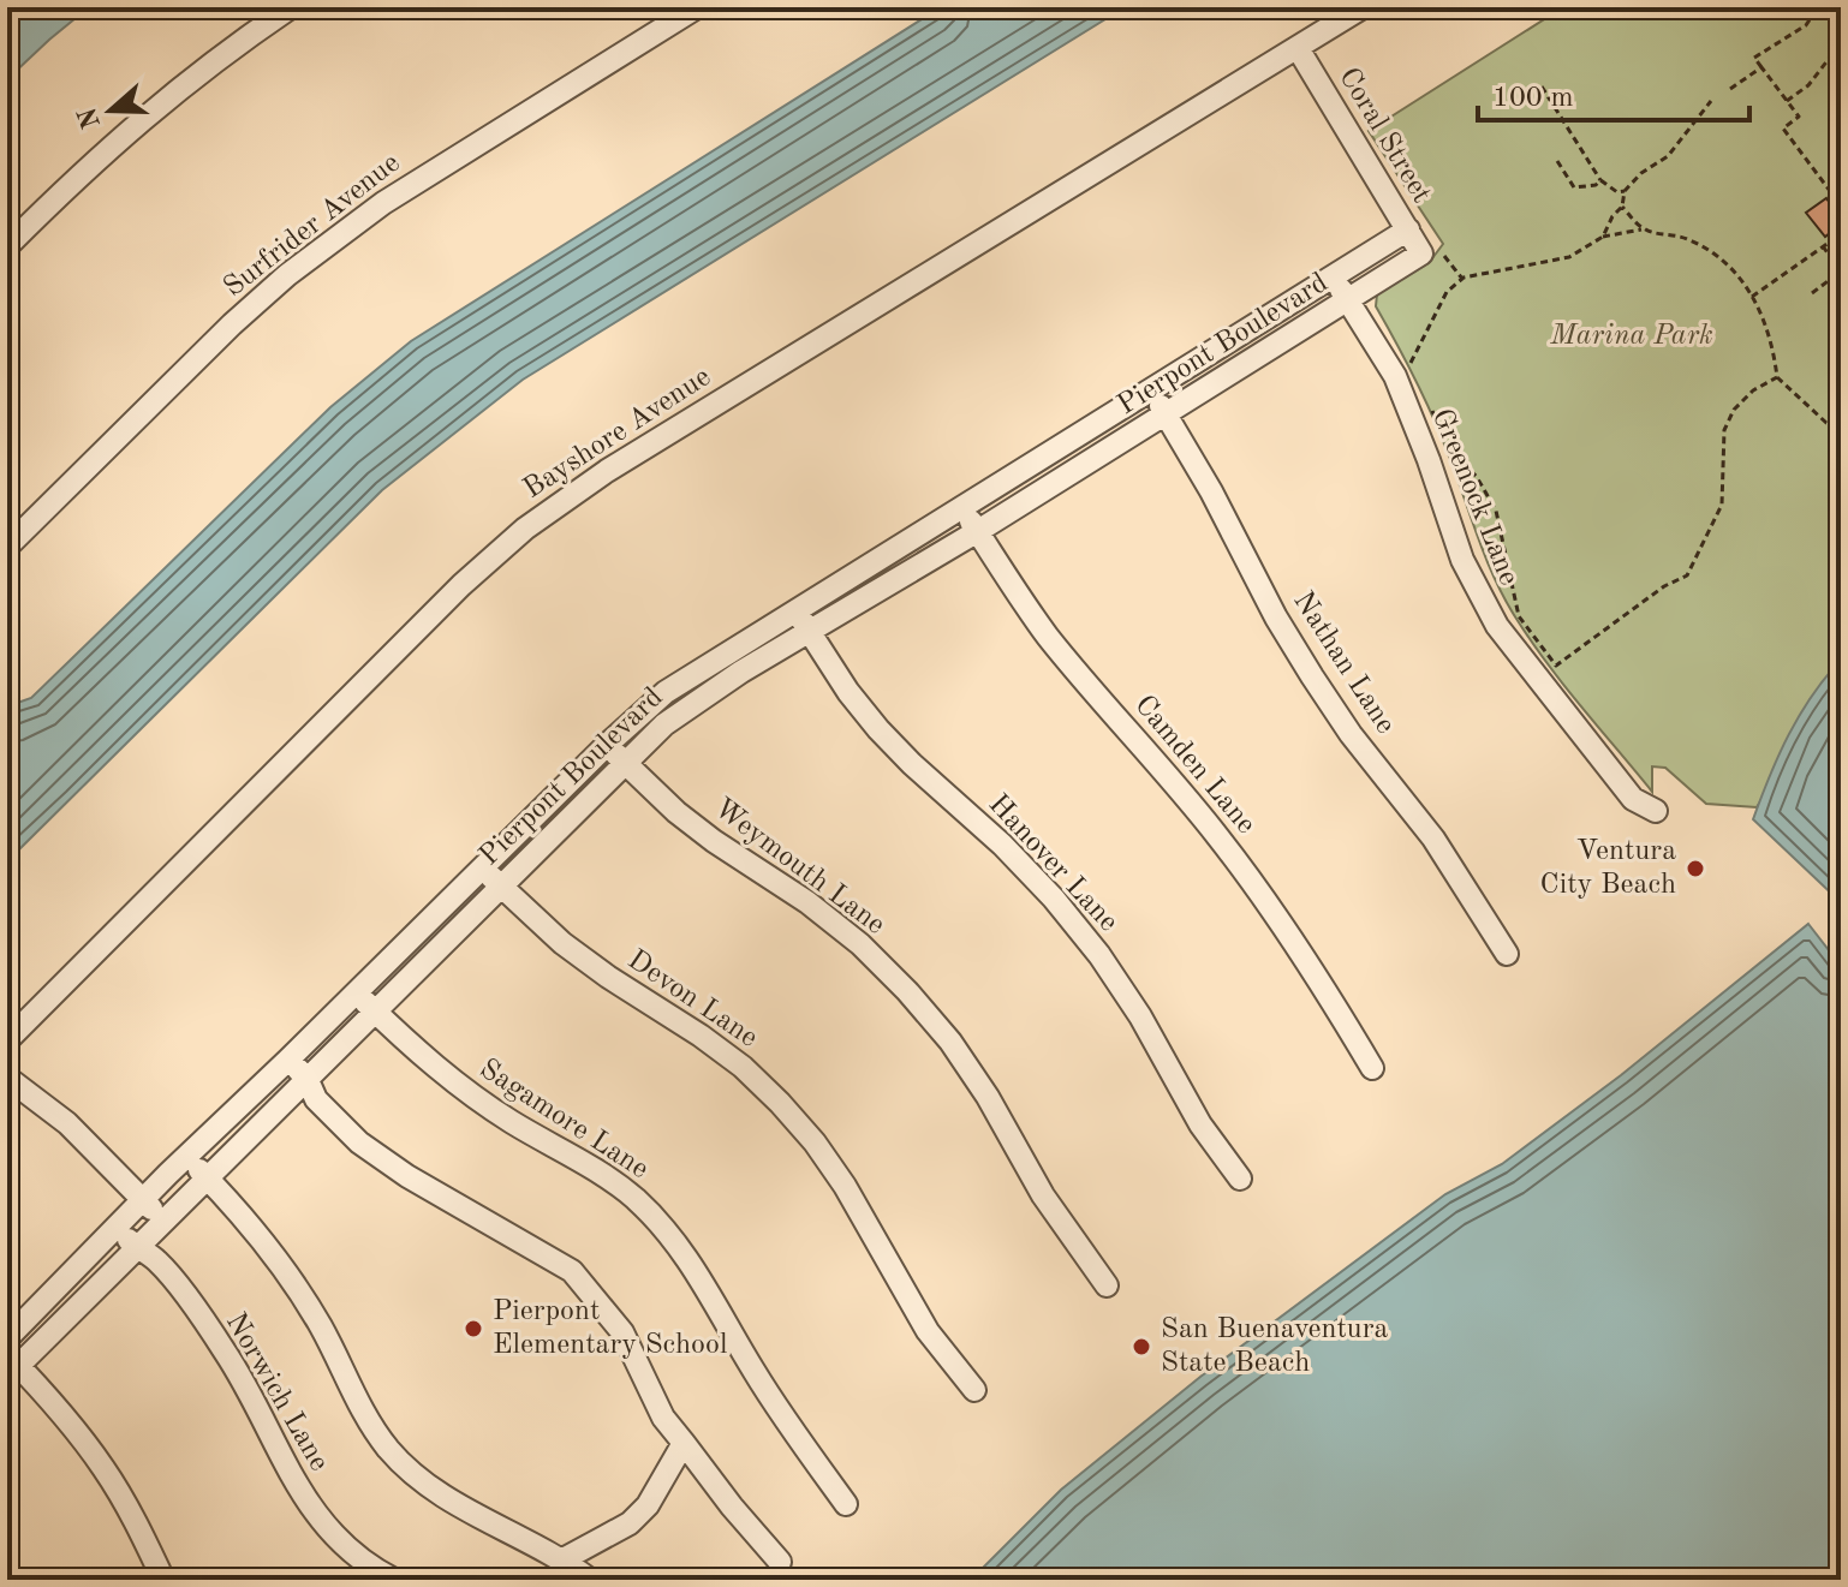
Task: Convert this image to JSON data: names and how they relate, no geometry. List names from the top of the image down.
{
  "streets": {
    "street": [
      "Coral Street",
      "Surfrider Avenue",
      "Pierpont Boulevard",
      "Bayshore Avenue",
      "Greenock Lane",
      "Nathan Lane",
      "Camden Lane",
      "Hanover Lane",
      "Weymouth Lane",
      "Devon Lane",
      "Sagamore Lane",
      "Norwich Lane"
    ]
  },
  "crossings": [
    ["Coral Street", "Pierpont Boulevard"],
    ["Coral Street", "Bayshore Avenue"],
    ["Pierpont Boulevard", "Greenock Lane"],
    ["Pierpont Boulevard", "Nathan Lane"],
    ["Pierpont Boulevard", "Camden Lane"],
    ["Pierpont Boulevard", "Hanover Lane"],
    ["Pierpont Boulevard", "Weymouth Lane"],
    ["Pierpont Boulevard", "Devon Lane"],
    ["Pierpont Boulevard", "Sagamore Lane"],
    ["Pierpont Boulevard", "Norwich Lane"]
  ],
  "parks": ["Marina Park"],
  "places": ["Ventura City Beach", "Pierpont Elementary School", "San Buenaventura State Beach"],
  "scale_bar": "100 m",
  "north": "left"
}
